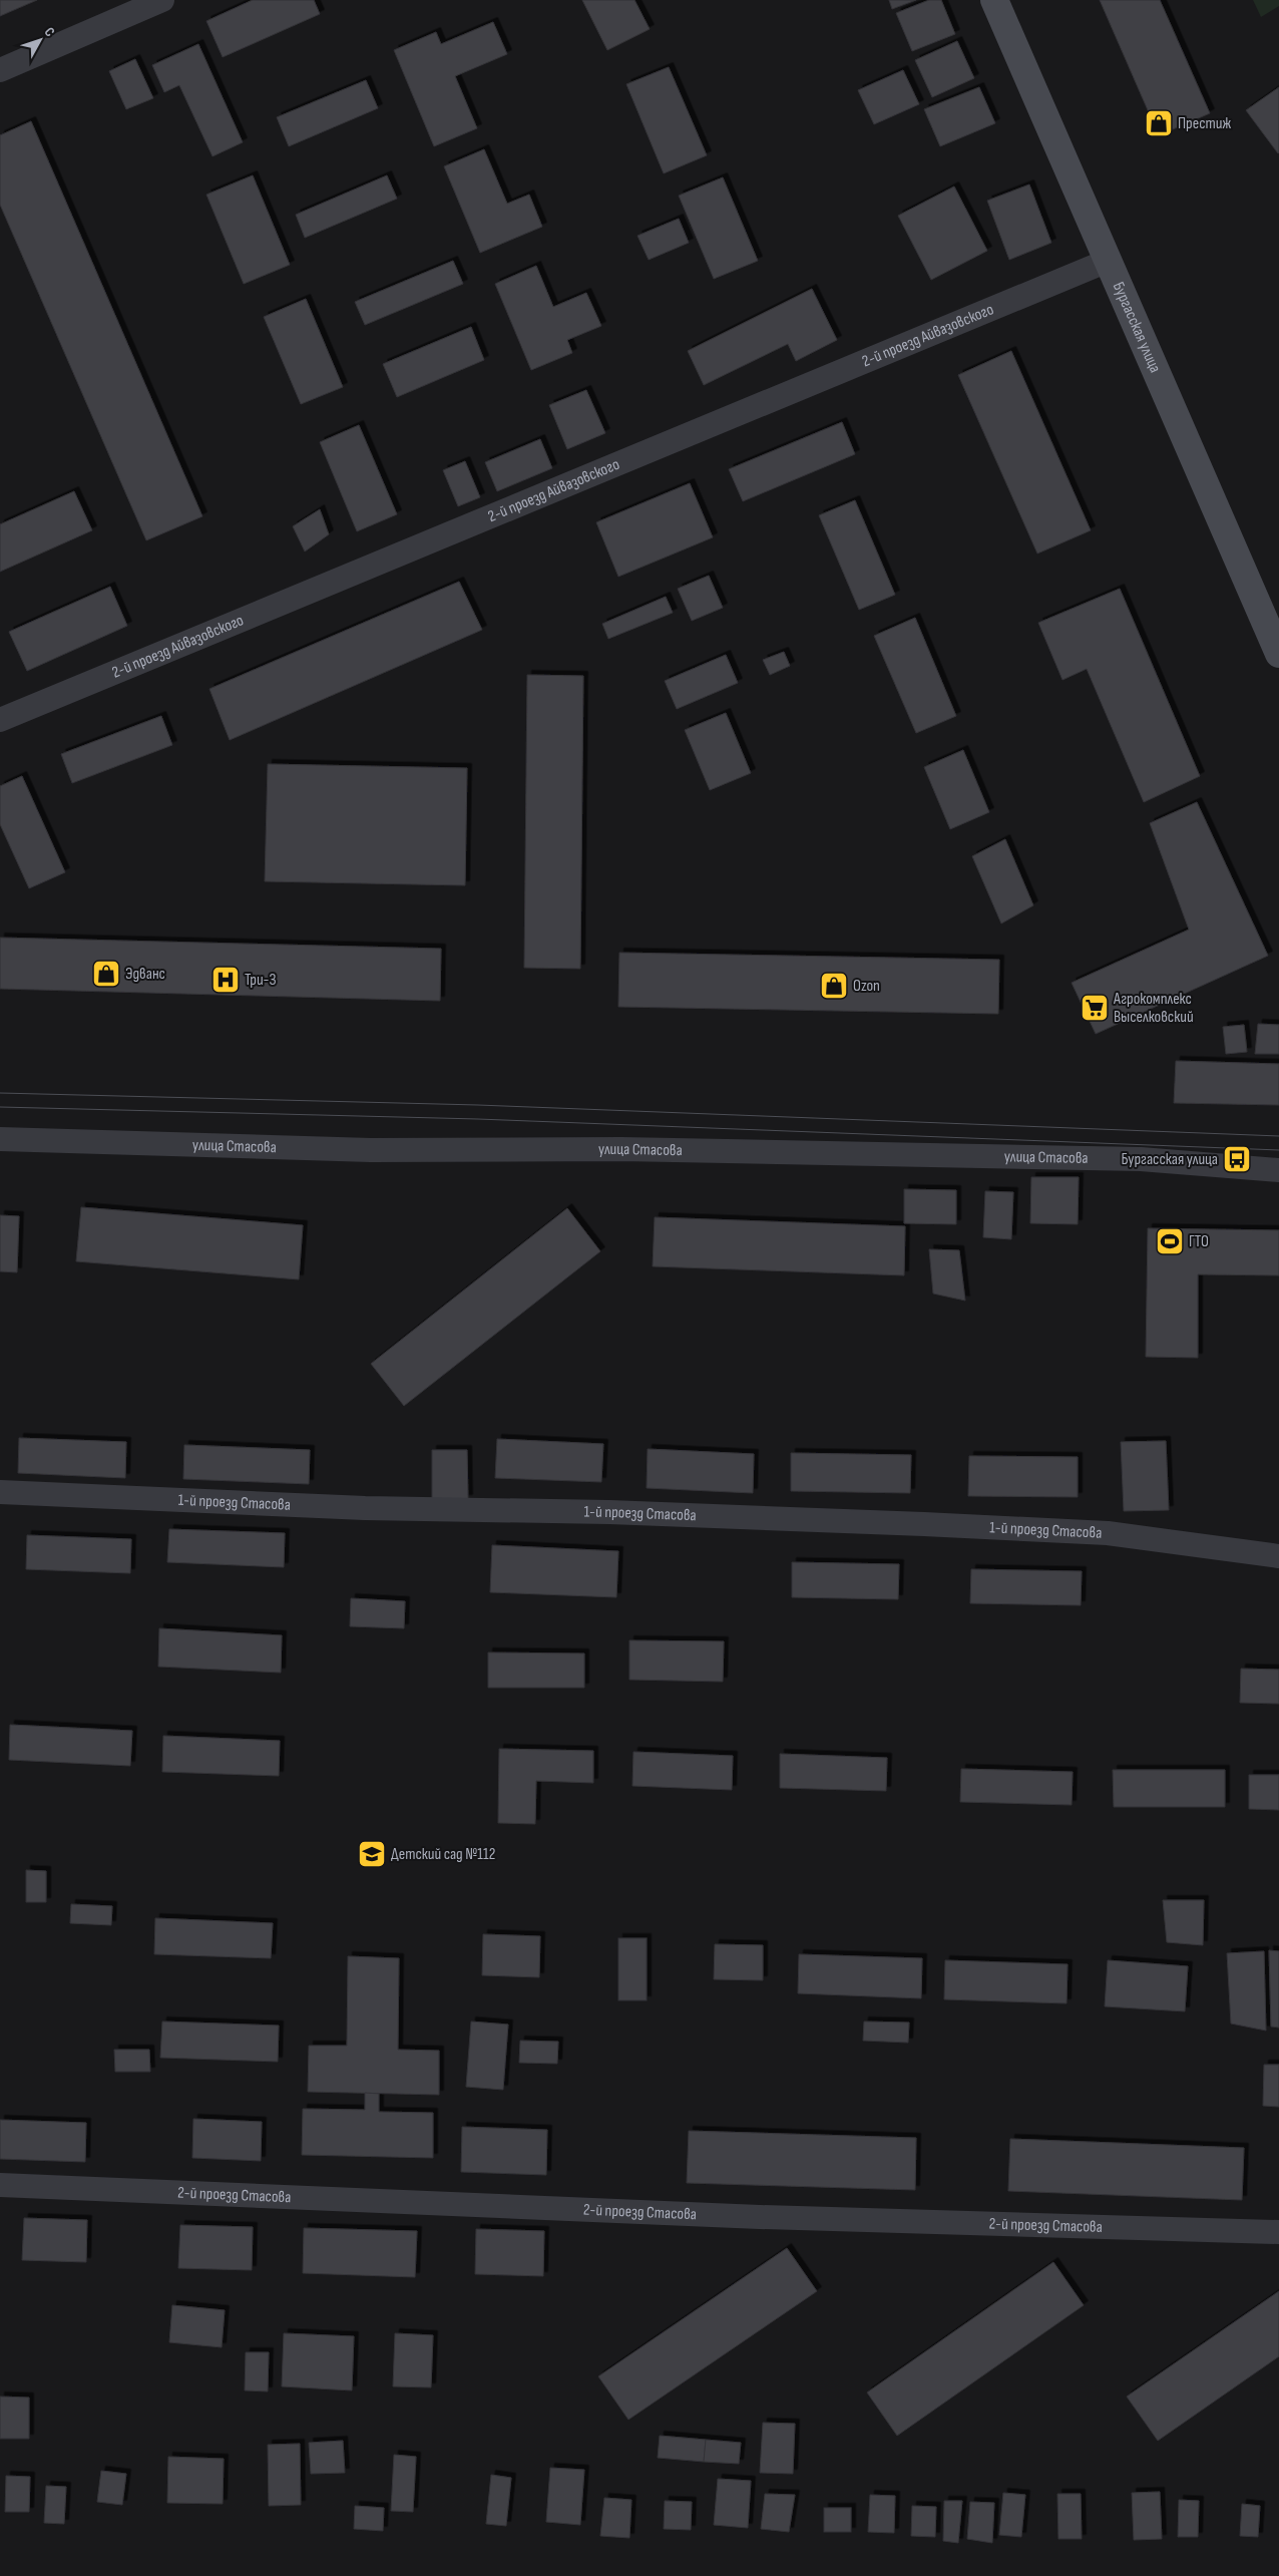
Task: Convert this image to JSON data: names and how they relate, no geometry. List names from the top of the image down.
{
  "streets": {
    "street": [
      "Бургасская улица",
      "2-й проезд Айвазовского",
      "улица Стасова",
      "1-й проезд Стасова",
      "2-й проезд Стасова"
    ]
  },
  "crossings": [
    ["Бургасская улица", "2-й проезд Айвазовского"]
  ],
  "places": {
    "shop": ["Престиж", "Эдванс", "Ozon"],
    "hospital": ["Три-З"],
    "supermarket": ["Агрокомплекс Выселковский"],
    "bus stop": ["Бургасская улица"],
    "sports": ["ГТО"],
    "school or university": ["Детский сад №112"]
  },
  "north": "top right"
}
